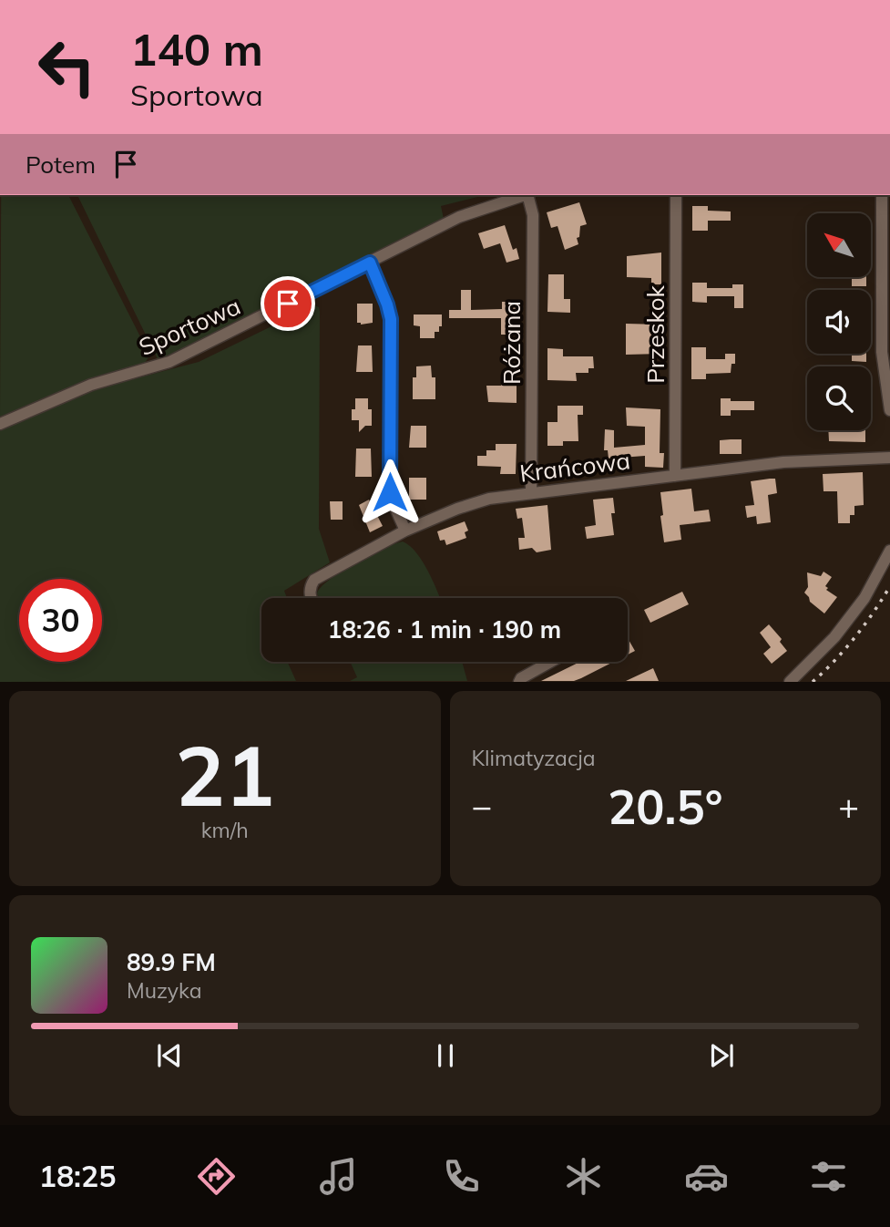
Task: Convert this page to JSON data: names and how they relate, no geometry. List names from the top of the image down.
{
  "streets": {
    "street": [
      "Sportowa",
      "Przeskok",
      "Różana",
      "Krańcowa"
    ]
  },
  "crossings": [
    ["Przeskok", "Krańcowa"],
    ["Różana", "Krańcowa"]
  ],
  "north": "top left",
  "page": {
    "turn": ["140 m", "Sportowa"],
    "then": "Potem",
    "limit": "30",
    "trip": "18:26 · 1 min · 190 m",
    "tile": [
      ["21", "km/h"],
      "Klimatyzacja"
    ],
    "heat": ["−", "20.5°", "+"],
    "song": ["89.9 FM", "Muzyka"],
    "tabs": "18:25"
  }
}
